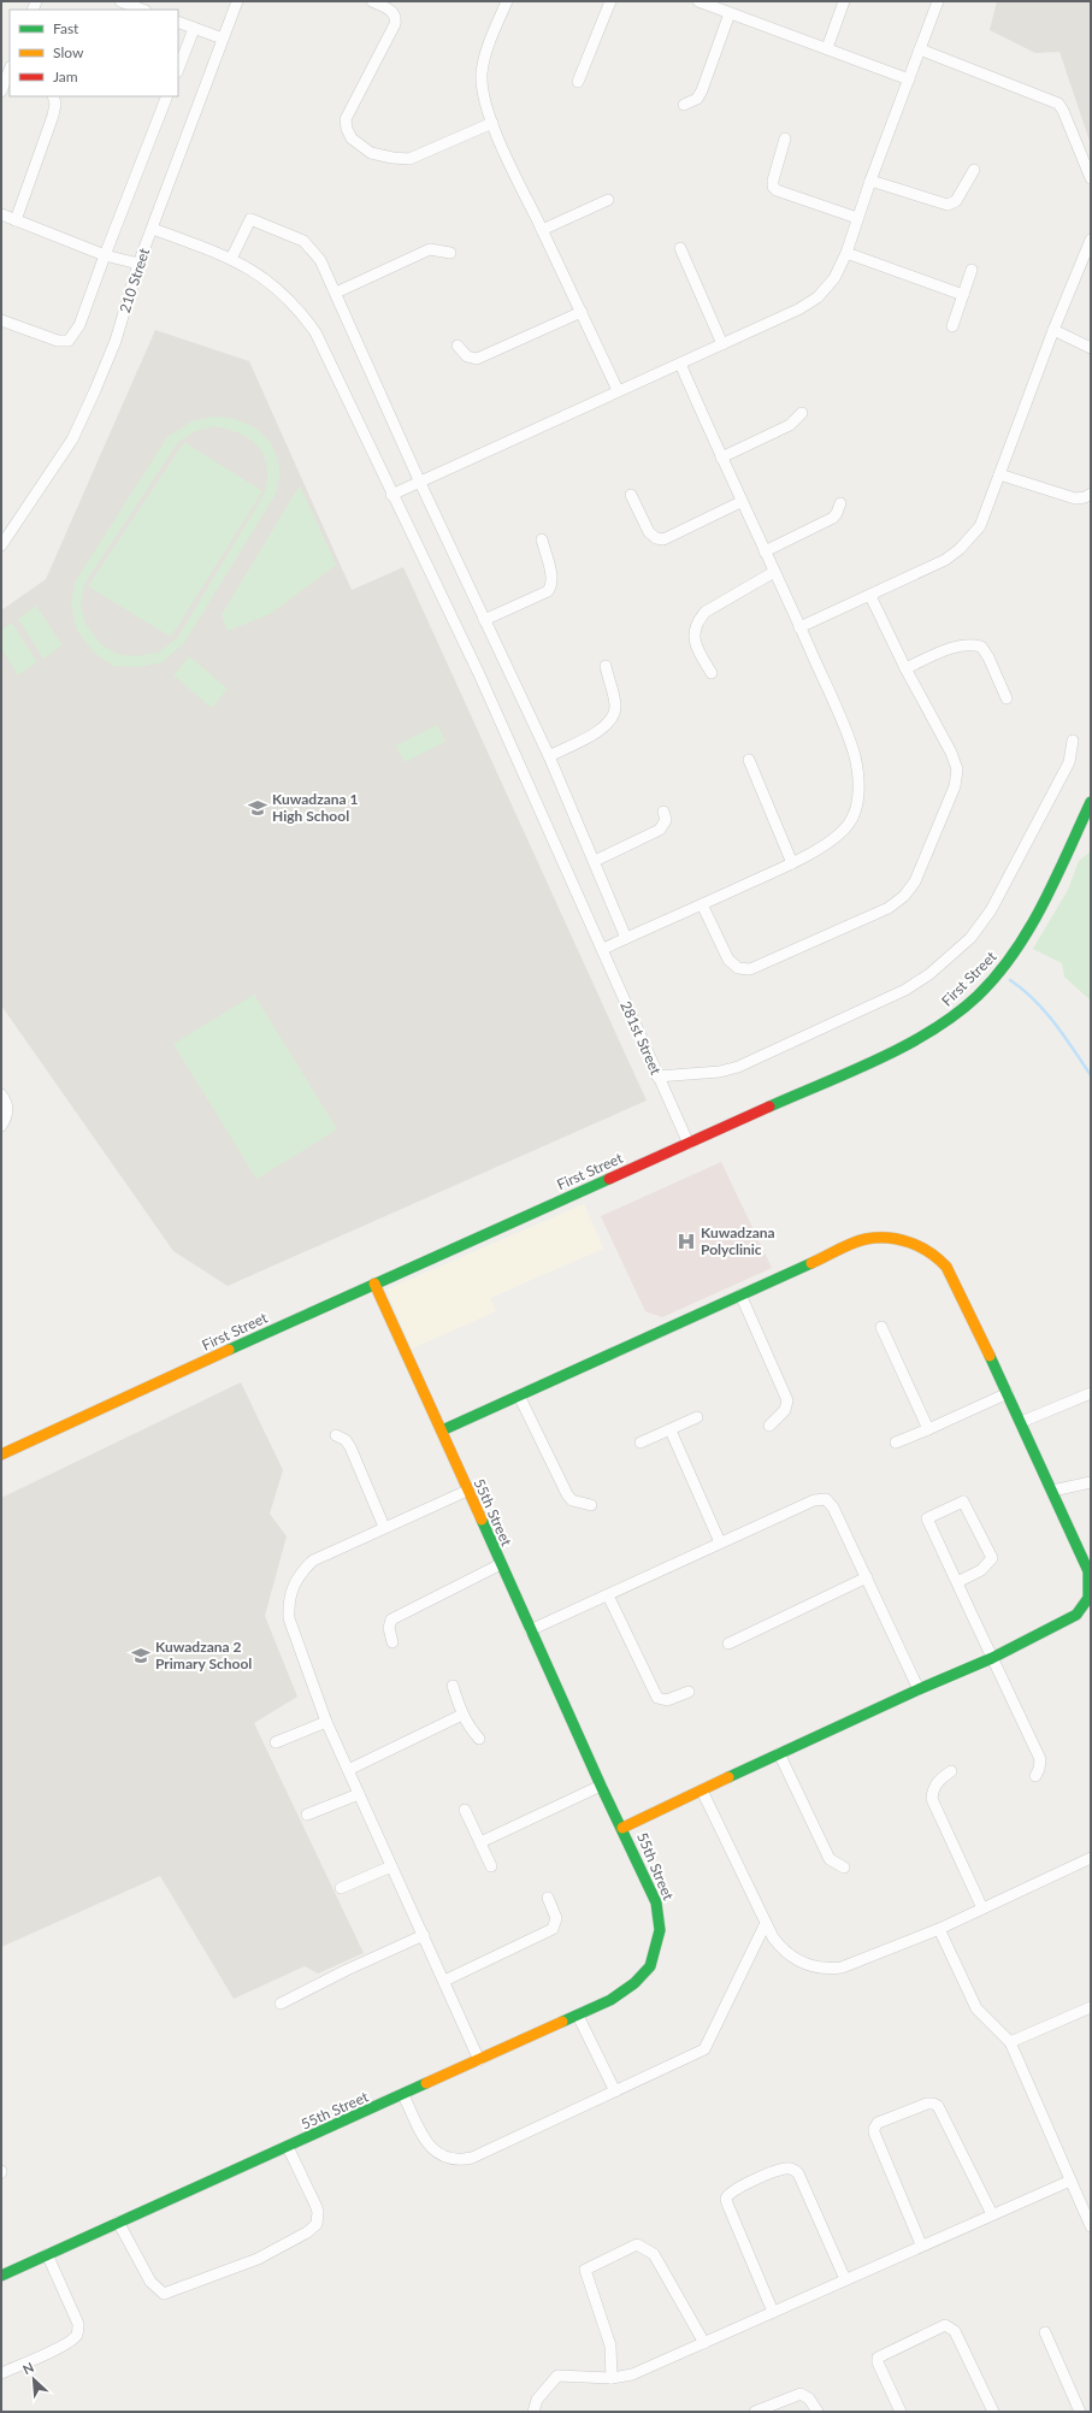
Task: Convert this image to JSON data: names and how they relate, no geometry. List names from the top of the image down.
{
  "streets": {
    "street": [
      "210 Street",
      "First Street",
      "281st Street",
      "55th Street"
    ]
  },
  "crossings": [
    ["210 Street", "281st Street"],
    ["First Street", "281st Street"],
    ["First Street", "55th Street"]
  ],
  "places": {
    "school or university": ["Kuwadzana 1 High School", "Kuwadzana 2 Primary School"],
    "hospital": ["Kuwadzana Polyclinic"]
  },
  "legend": ["Fast", "Slow", "Jam"],
  "north": "top left"
}
